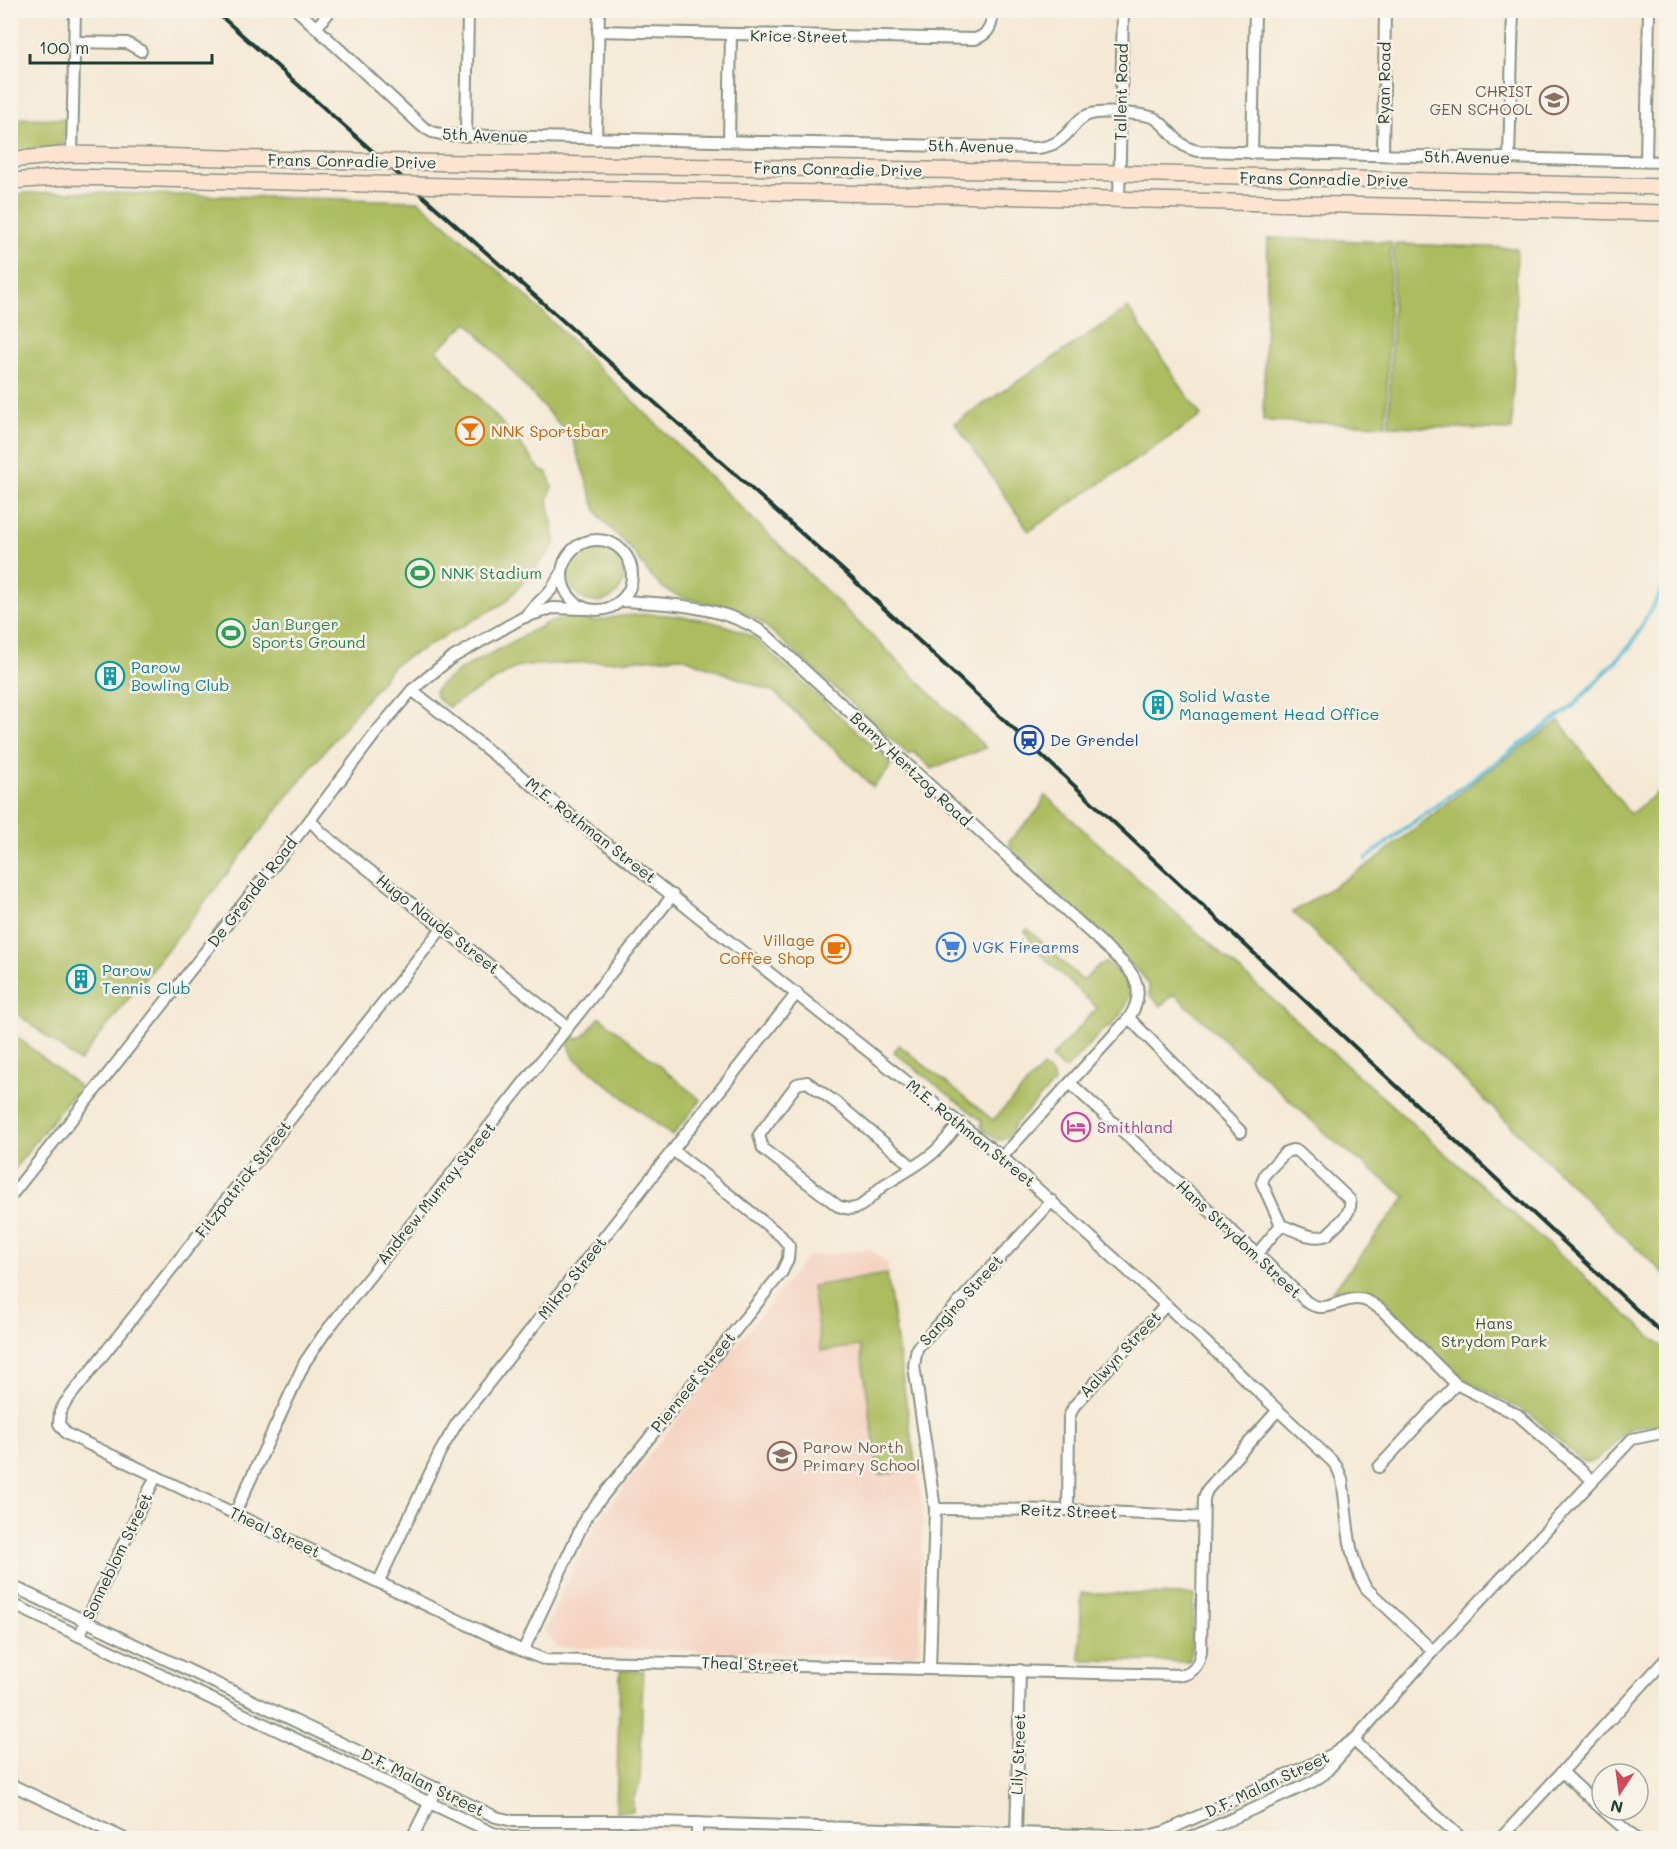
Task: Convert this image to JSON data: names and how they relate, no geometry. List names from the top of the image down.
{
  "streets": {
    "main road": ["Frans Conradie Drive"],
    "street": [
      "Krice Street",
      "Ryan Road",
      "Tallent Road",
      "5th Avenue",
      "Barry Hertzog Road",
      "M.E. Rothman Street",
      "De Grendel Road",
      "Hugo Naude Street",
      "Fitzpatrick Street",
      "Andrew Murray Street",
      "Hans Strydom Street",
      "Mikro Street",
      "Sangiro Street",
      "Aalwyn Street",
      "Pierneef Street",
      "Reitz Street",
      "Theal Street",
      "Sonneblom Street",
      "Lily Street",
      "D.F. Malan Street"
    ]
  },
  "crossings": [
    ["Ryan Road", "5th Avenue"],
    ["Tallent Road", "5th Avenue"],
    ["Tallent Road", "Frans Conradie Drive"],
    ["Barry Hertzog Road", "De Grendel Road"],
    ["M.E. Rothman Street", "De Grendel Road"],
    ["M.E. Rothman Street", "Andrew Murray Street"],
    ["M.E. Rothman Street", "Mikro Street"],
    ["M.E. Rothman Street", "Sangiro Street"],
    ["M.E. Rothman Street", "Aalwyn Street"],
    ["M.E. Rothman Street", "Theal Street"],
    ["M.E. Rothman Street", "D.F. Malan Street"],
    ["De Grendel Road", "Hugo Naude Street"],
    ["Hugo Naude Street", "Fitzpatrick Street"],
    ["Hugo Naude Street", "Andrew Murray Street"],
    ["Fitzpatrick Street", "Theal Street"],
    ["Andrew Murray Street", "Theal Street"],
    ["Hans Strydom Street", "D.F. Malan Street"],
    ["Mikro Street", "Pierneef Street"],
    ["Mikro Street", "Theal Street"],
    ["Sangiro Street", "Reitz Street"],
    ["Sangiro Street", "Theal Street"],
    ["Aalwyn Street", "Reitz Street"],
    ["Pierneef Street", "Theal Street"],
    ["Reitz Street", "Theal Street"],
    ["Theal Street", "Sonneblom Street"],
    ["Theal Street", "Lily Street"],
    ["Sonneblom Street", "D.F. Malan Street"],
    ["Lily Street", "D.F. Malan Street"]
  ],
  "parks": ["Hans Strydom Park"],
  "places": {
    "school or university": ["CHRIST GEN SCHOOL", "Parow North Primary School"],
    "bar": ["NNK Sportsbar"],
    "sports": ["NNK Stadium", "Jan Burger Sports Ground"],
    "building": ["Parow Bowling Club", "Solid Waste Management Head Office", "Parow Tennis Club"],
    "station": ["De Grendel"],
    "supermarket": ["VGK Firearms"],
    "cafe": ["Village Coffee Shop"],
    "hotel": ["Smithland"]
  },
  "scale_bar": "100 m",
  "north": "bottom"
}
